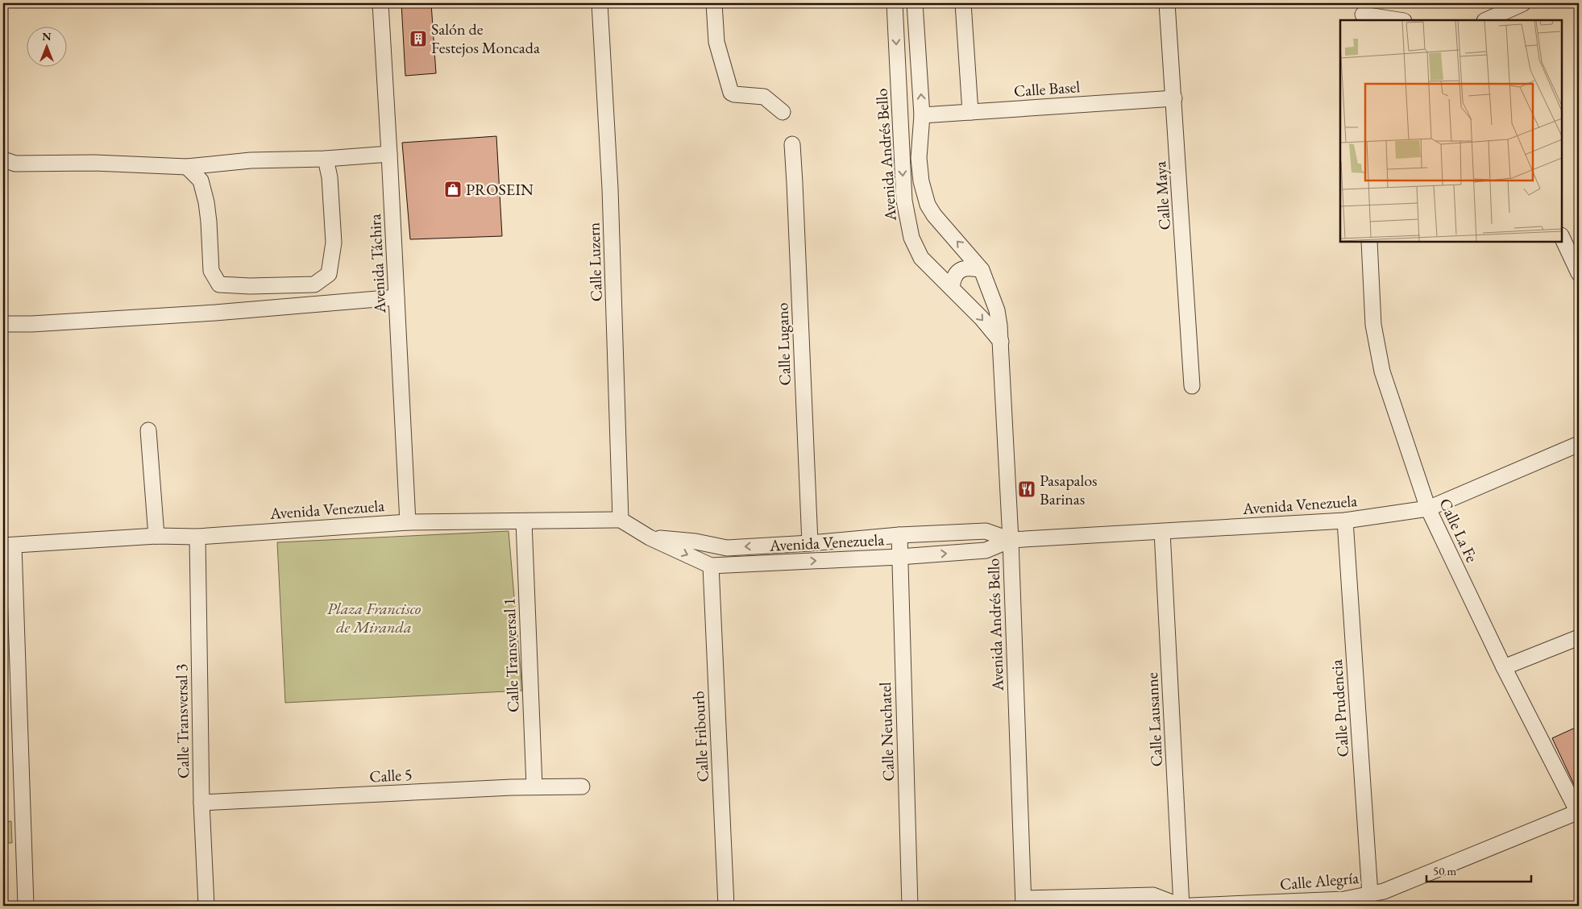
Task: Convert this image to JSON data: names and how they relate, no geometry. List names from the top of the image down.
{
  "streets": {
    "street": [
      "Calle Basel",
      "Avenida Andrés Bello",
      "Calle Maya",
      "Calle Luzern",
      "Avenida Táchira",
      "Calle Lugano",
      "Avenida Venezuela",
      "Calle La Fe",
      "Calle Transversal 1",
      "Calle Prudencia",
      "Calle Lausanne",
      "Calle Transversal 3",
      "Calle Neuchatel",
      "Calle Fribourb",
      "Calle 5",
      "Calle Alegría"
    ]
  },
  "crossings": [
    ["Calle Basel", "Avenida Andrés Bello"],
    ["Calle Basel", "Calle Maya"],
    ["Avenida Andrés Bello", "Avenida Venezuela"],
    ["Calle Luzern", "Avenida Venezuela"],
    ["Avenida Táchira", "Avenida Venezuela"],
    ["Calle Lugano", "Avenida Venezuela"],
    ["Avenida Venezuela", "Calle La Fe"],
    ["Avenida Venezuela", "Calle Transversal 1"],
    ["Avenida Venezuela", "Calle Prudencia"],
    ["Avenida Venezuela", "Calle Lausanne"],
    ["Avenida Venezuela", "Calle Transversal 3"],
    ["Avenida Venezuela", "Calle Neuchatel"],
    ["Avenida Venezuela", "Calle Fribourb"],
    ["Calle La Fe", "Calle Alegría"],
    ["Calle Transversal 1", "Calle 5"],
    ["Calle Prudencia", "Calle Alegría"],
    ["Calle Transversal 3", "Calle 5"]
  ],
  "parks": ["Plaza Francisco de Miranda"],
  "places": {
    "building": ["Salón de Festejos Moncada"],
    "shop": ["PROSEIN"],
    "restaurant": ["Pasapalos Barinas"]
  },
  "scale_bar": "50 m",
  "north": "top"
}
